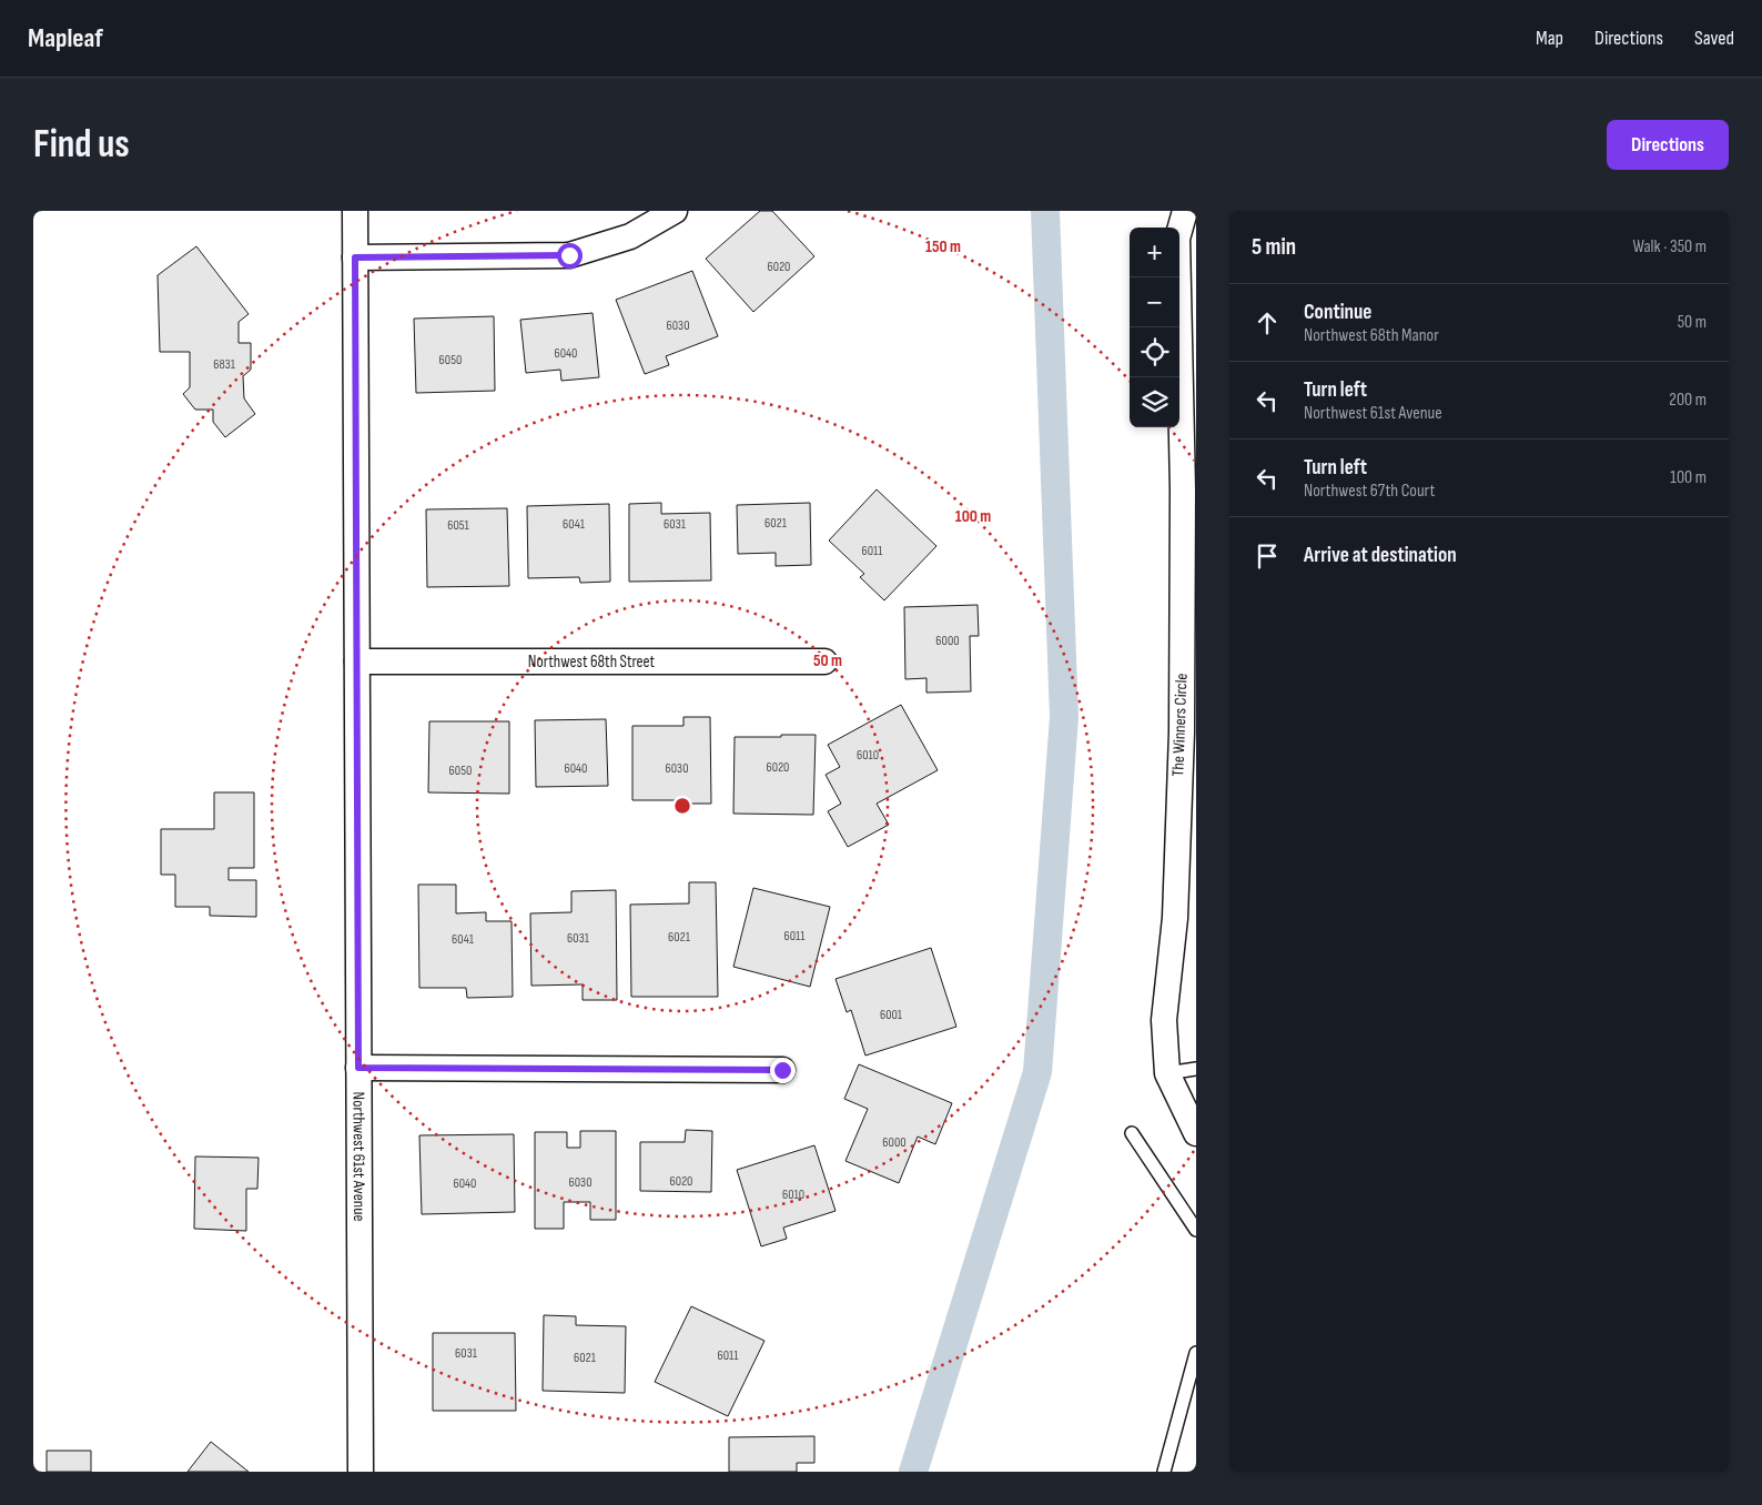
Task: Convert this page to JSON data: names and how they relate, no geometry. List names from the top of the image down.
{
  "streets": {
    "street": ["Northwest 68th Street", "The Winners Circle", "Northwest 61st Avenue"]
  },
  "crossings": [
    ["Northwest 68th Street", "Northwest 61st Avenue"]
  ],
  "house_numbers": [
    "6020",
    "6030",
    "6040",
    "6050",
    "6831",
    "6021",
    "6041",
    "6031",
    "6051",
    "6011",
    "6000",
    "6010",
    "6020",
    "6040",
    "6030",
    "6050",
    "6011",
    "6021",
    "6031",
    "6041",
    "6001",
    "6000",
    "6020",
    "6030",
    "6040",
    "6010",
    "6031",
    "6011",
    "6021"
  ],
  "page": {
    "header": "Mapleaf",
    "nav": ["Map", "Directions", "Saved"],
    "buttons": "Directions",
    "title": "Find us",
    "heading": ["5 min", "Walk · 350 m"],
    "map_buttons": ["+", "−"],
    "list": [
      ["Continue", "Northwest 68th Manor", "50 m"],
      ["Turn left", "Northwest 61st Avenue", "200 m"],
      ["Turn left", "Northwest 67th Court", "100 m"],
      "Arrive at destination"
    ]
  },
  "rings": ["150 m", "100 m", "50 m"]
}
